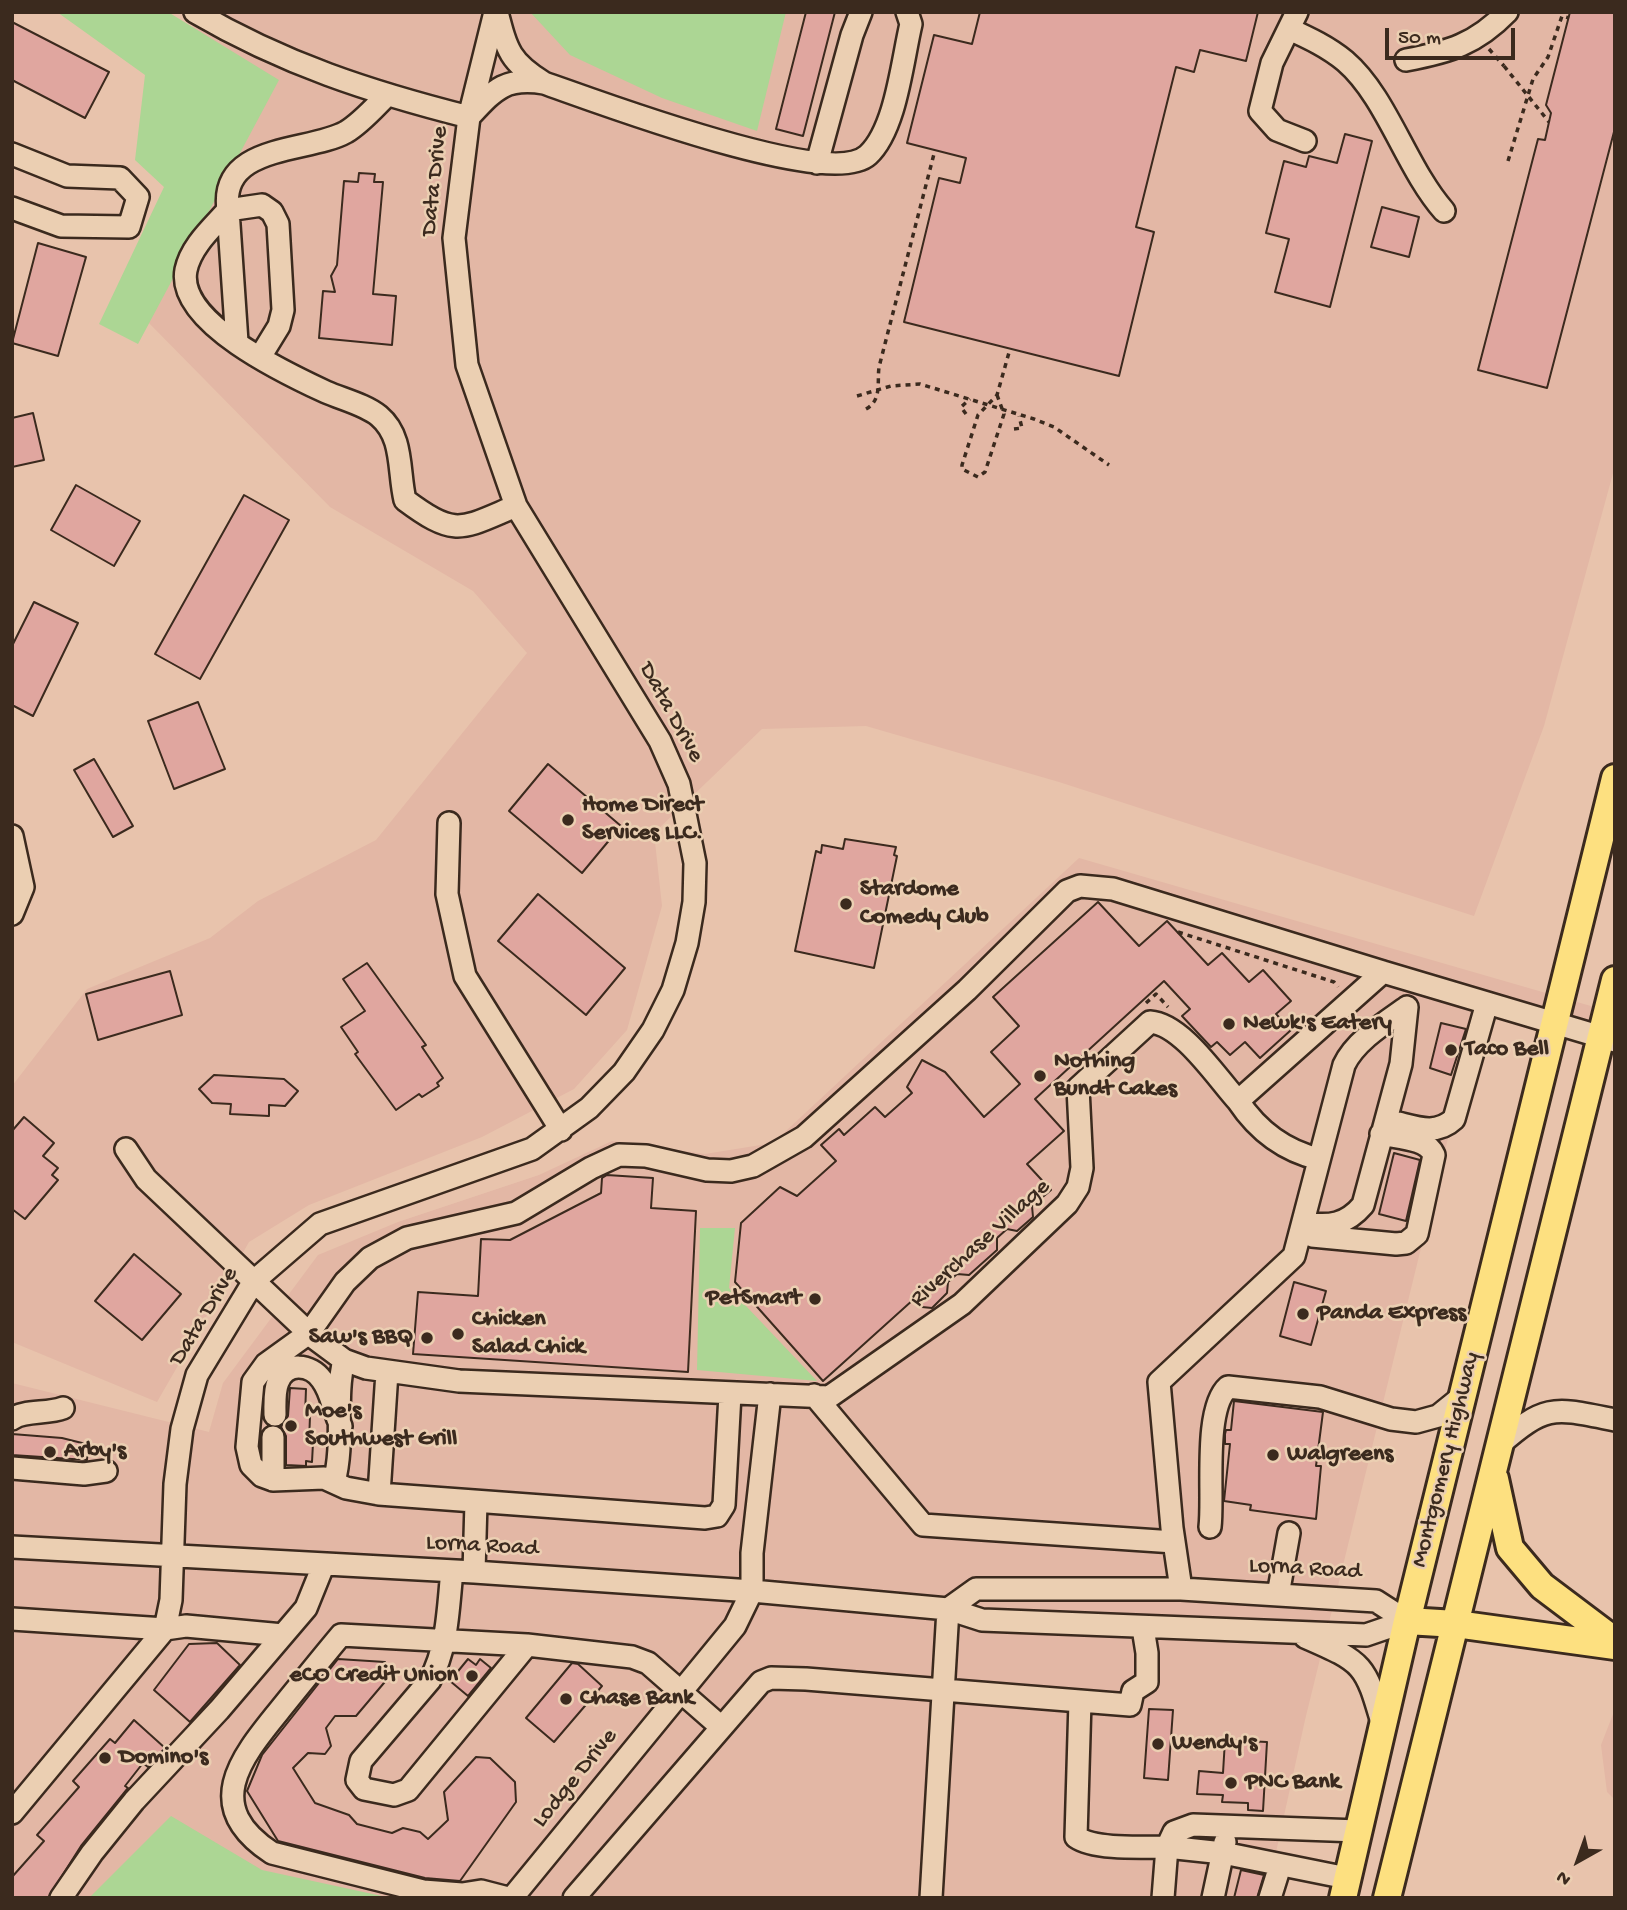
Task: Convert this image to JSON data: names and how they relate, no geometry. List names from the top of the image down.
{
  "streets": {
    "main road": ["Montgomery Highway"],
    "street": [
      "Data Drive",
      "Riverchase Village",
      "Lorna Road",
      "Lodge Drive"
    ]
  },
  "crossings": [
    ["Data Drive", "Riverchase Village"],
    ["Data Drive", "Lorna Road"],
    ["Montgomery Highway", "Lorna Road"],
    ["Lorna Road", "Lodge Drive"]
  ],
  "places": [
    "Home Direct Services LLC.",
    "Stardome Comedy Club",
    "Newk's Eatery",
    "Taco Bell",
    "Nothing Bundt Cakes",
    "PetSmart",
    "Panda Express",
    "Chicken Salad Chick",
    "Saw's BBQ",
    "Moe's Southwest Grill",
    "Arby's",
    "Walgreens",
    "eCO Credit Union",
    "Chase Bank",
    "Wendy's",
    "Domino's",
    "PNC Bank"
  ],
  "scale_bar": "50 m",
  "north": "bottom left"
}
